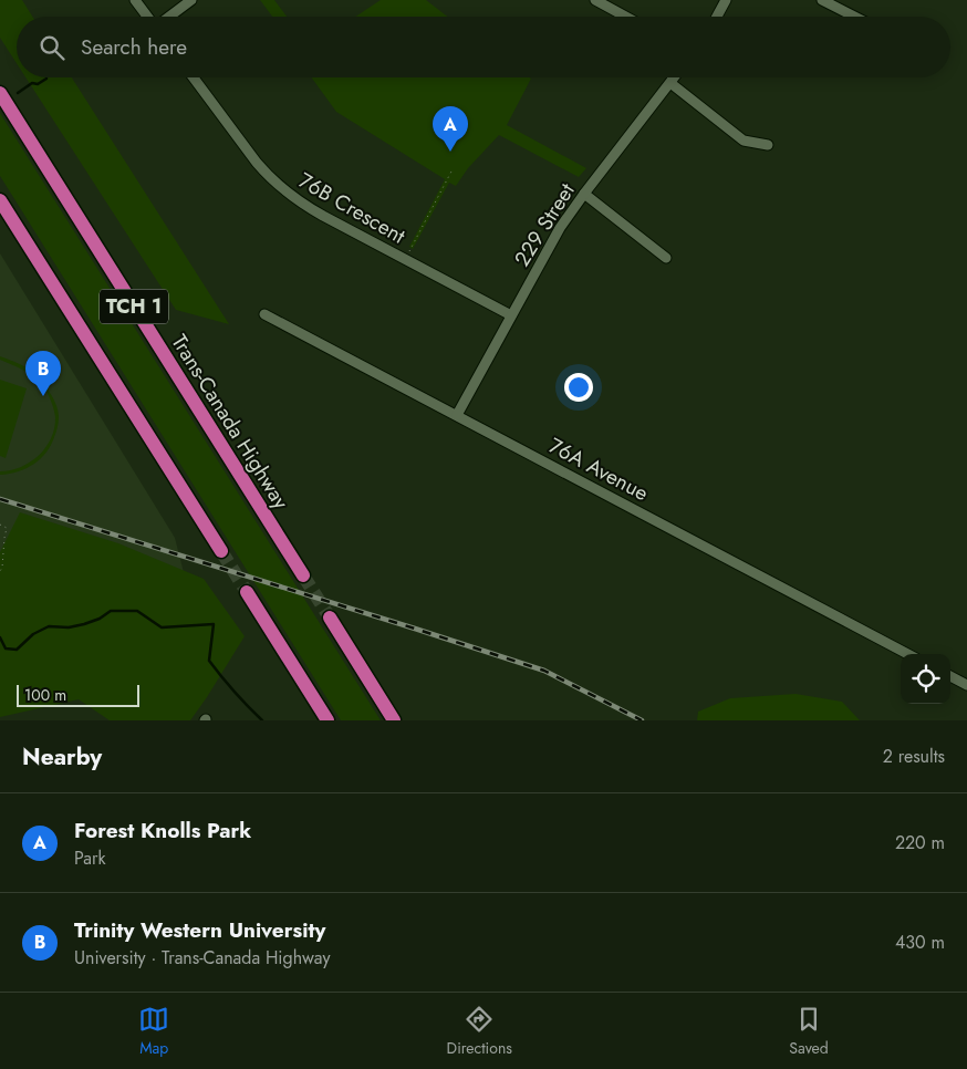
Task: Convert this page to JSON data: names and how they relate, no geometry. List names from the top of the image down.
{
  "streets": {
    "highway": ["TCH 1", "Trans-Canada Highway"],
    "street": ["76B Crescent", "229 Street", "76A Avenue"]
  },
  "crossings": [
    ["76B Crescent", "229 Street"],
    ["229 Street", "76A Avenue"]
  ],
  "scale_bar": "100 m",
  "page": {
    "search": "Search here",
    "pins": ["A", "B"],
    "scale": "100 m",
    "heading": ["Nearby", "2 results"],
    "list": [
      {
        "mark": "A",
        "name": "Forest Knolls Park",
        "note": "Park",
        "value": "220 m"
      },
      {
        "mark": "B",
        "name": "Trinity Western University",
        "note": "University · Trans-Canada Highway",
        "value": "430 m"
      }
    ],
    "nav": ["Map", "Directions", "Saved"]
  }
}
